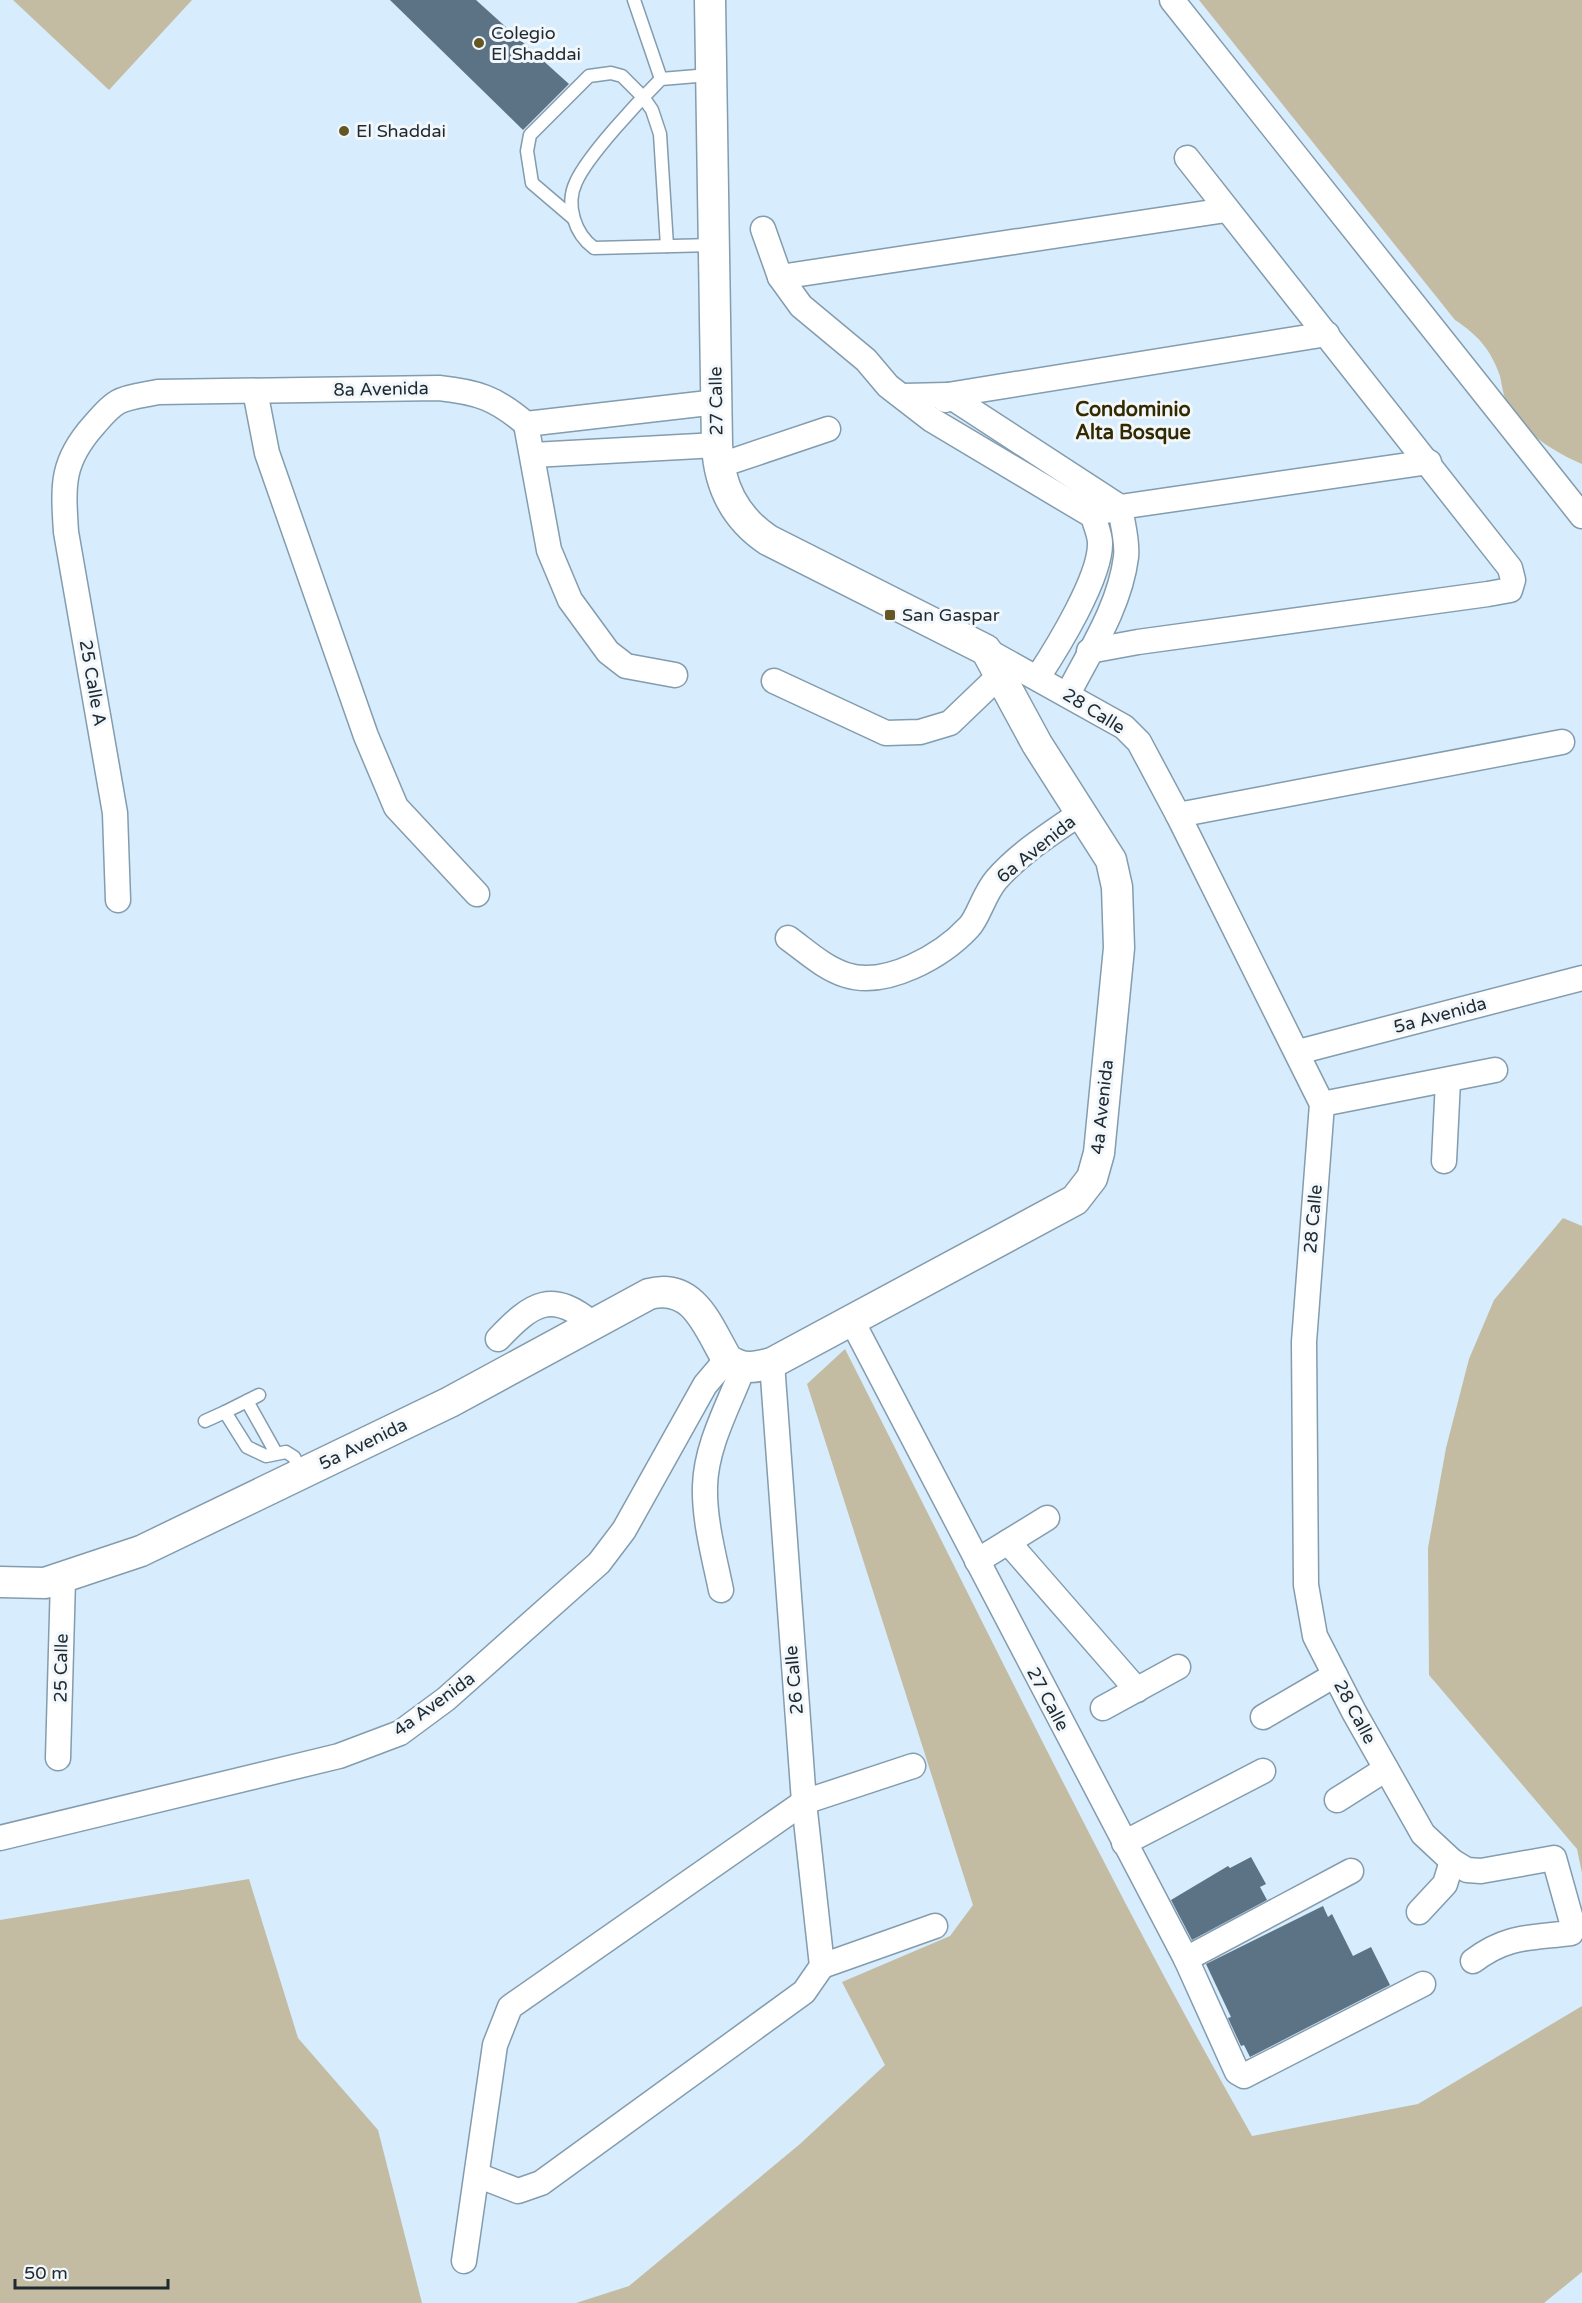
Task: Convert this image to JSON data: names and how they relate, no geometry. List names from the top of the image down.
{
  "streets": {
    "street": [
      "8a Avenida",
      "27 Calle",
      "25 Calle A",
      "28 Calle",
      "6a Avenida",
      "5a Avenida",
      "4a Avenida",
      "25 Calle",
      "26 Calle"
    ]
  },
  "crossings": [
    ["8a Avenida", "25 Calle A"],
    ["27 Calle", "28 Calle"],
    ["27 Calle", "4a Avenida"],
    ["28 Calle", "5a Avenida"],
    ["28 Calle", "4a Avenida"],
    ["6a Avenida", "4a Avenida"],
    ["5a Avenida", "4a Avenida"],
    ["5a Avenida", "25 Calle"],
    ["4a Avenida", "26 Calle"]
  ],
  "districts": ["Condominio Alta Bosque"],
  "places": {
    "other": ["Colegio El Shaddai", "El Shaddai"],
    "transit": ["San Gaspar"]
  },
  "scale_bar": "50 m"
}
